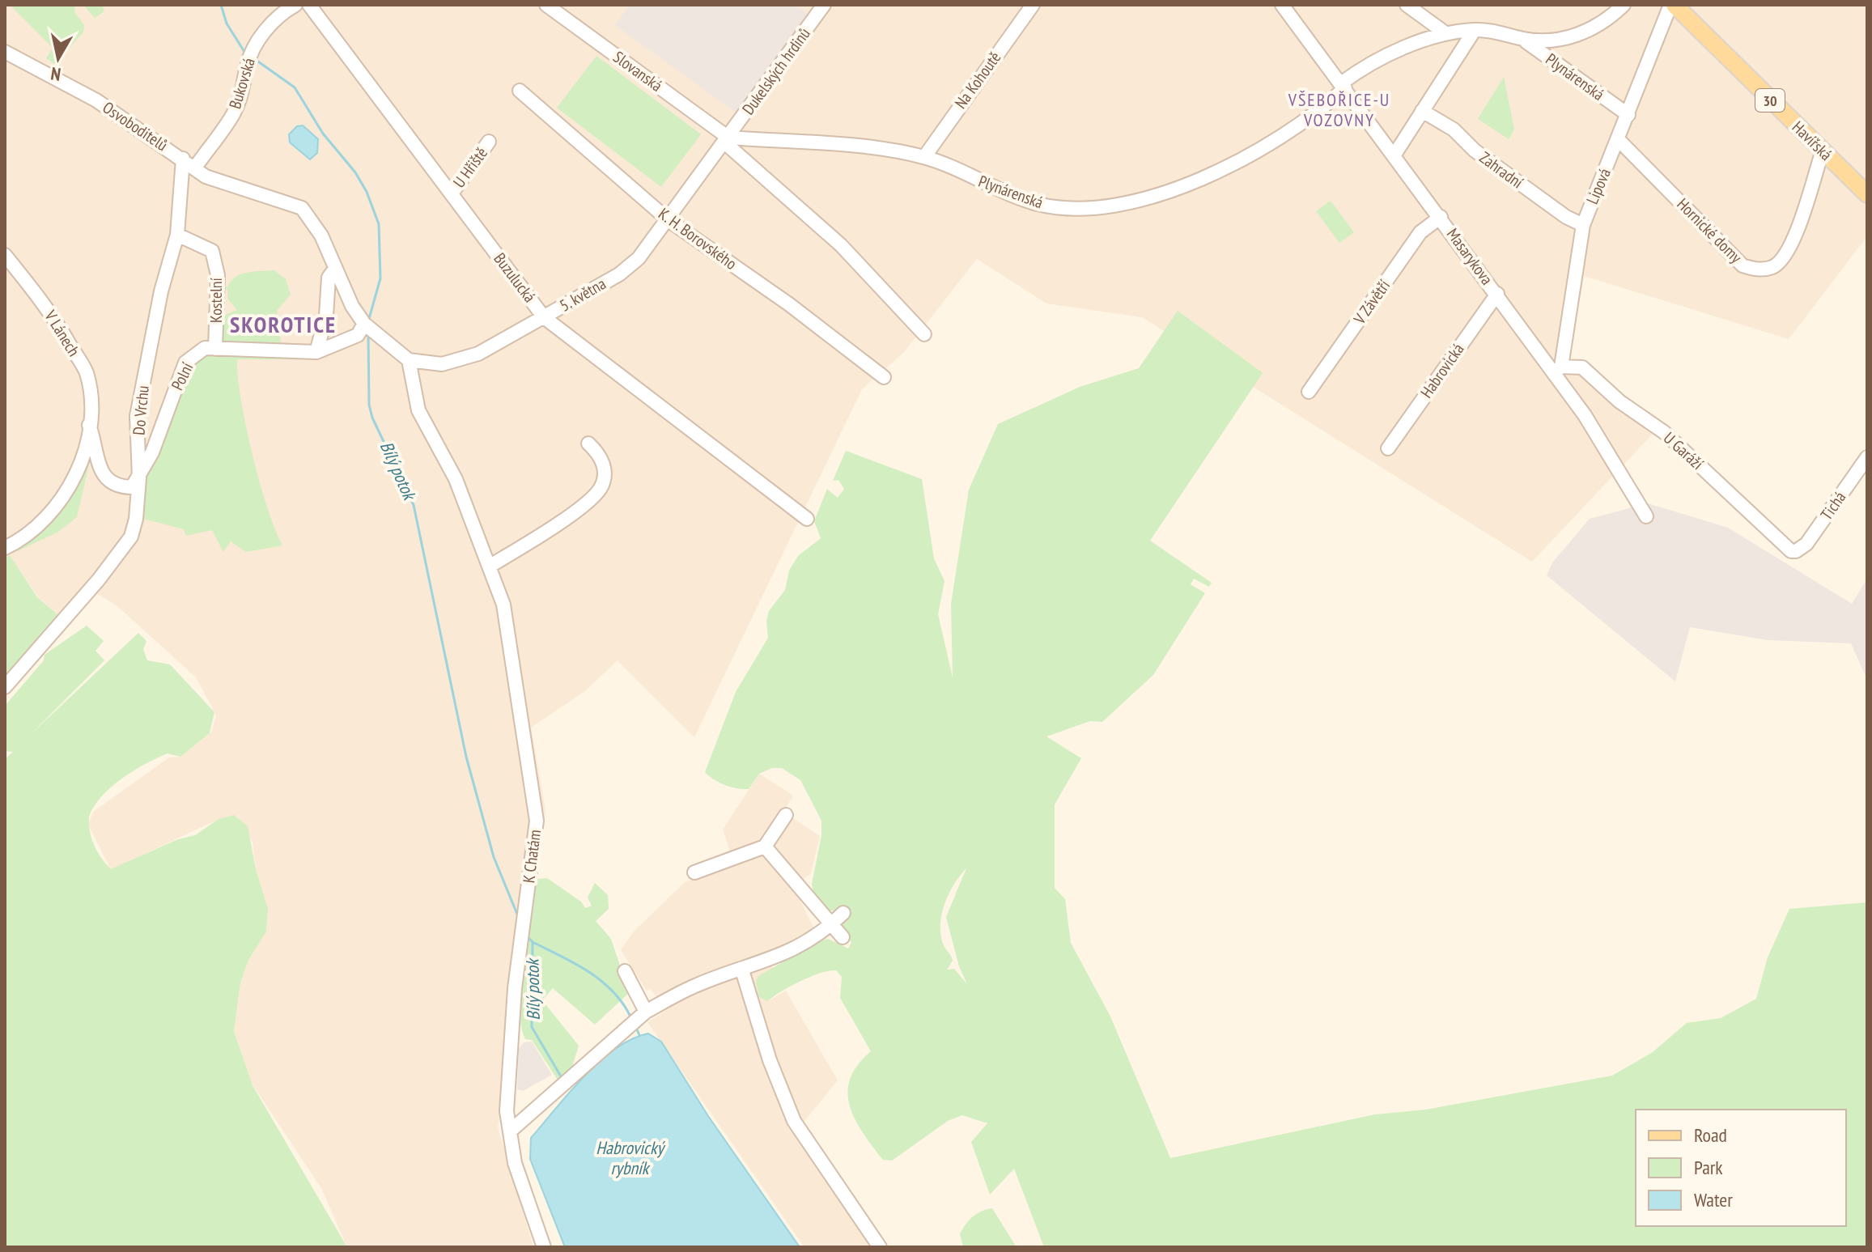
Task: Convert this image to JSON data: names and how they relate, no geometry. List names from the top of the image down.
{
  "streets": {
    "main road": ["30", "Havířská"],
    "street": [
      "Slovanská",
      "Dukelských hrdinů",
      "Plynárenská",
      "Na Kohoutě",
      "Bukovská",
      "Osvoboditelů",
      "U Hřiště",
      "Zahradní",
      "Lipová",
      "Hornické domy",
      "K. H. Borovského",
      "Masarykova",
      "Buzulucká",
      "5. května",
      "Kostelní",
      "V Závětří",
      "V Lánech",
      "Habrovická",
      "Polní",
      "Do Vrchu",
      "U Garáží",
      "Tichá",
      "K Chatám"
    ]
  },
  "crossings": [
    ["Slovanská", "Dukelských hrdinů"],
    ["Slovanská", "Plynárenská"],
    ["Slovanská", "5. května"],
    ["Dukelských hrdinů", "Plynárenská"],
    ["Dukelských hrdinů", "5. května"],
    ["Plynárenská", "Na Kohoutě"],
    ["Plynárenská", "Lipová"],
    ["Plynárenská", "Masarykova"],
    ["Plynárenská", "5. května"],
    ["Bukovská", "Osvoboditelů"],
    ["Osvoboditelů", "Do Vrchu"],
    ["Havířská", "Lipová"],
    ["Havířská", "Hornické domy"],
    ["U Hřiště", "Buzulucká"],
    ["Zahradní", "Lipová"],
    ["Lipová", "Hornické domy"],
    ["Lipová", "Masarykova"],
    ["Lipová", "U Garáží"],
    ["K. H. Borovského", "5. května"],
    ["Masarykova", "V Závětří"],
    ["Masarykova", "Habrovická"],
    ["Masarykova", "U Garáží"],
    ["Buzulucká", "5. května"],
    ["5. května", "K Chatám"],
    ["Kostelní", "Polní"],
    ["Kostelní", "Do Vrchu"],
    ["V Lánech", "Polní"],
    ["V Lánech", "Do Vrchu"],
    ["Polní", "Do Vrchu"],
    ["U Garáží", "Tichá"]
  ],
  "districts": ["VŠEBOŘICE-U VOZOVNY", "SKOROTICE"],
  "water": ["Bílý potok", "Habrovický rybník"],
  "legend": ["Road", "Park", "Water"],
  "north": "bottom"
}
